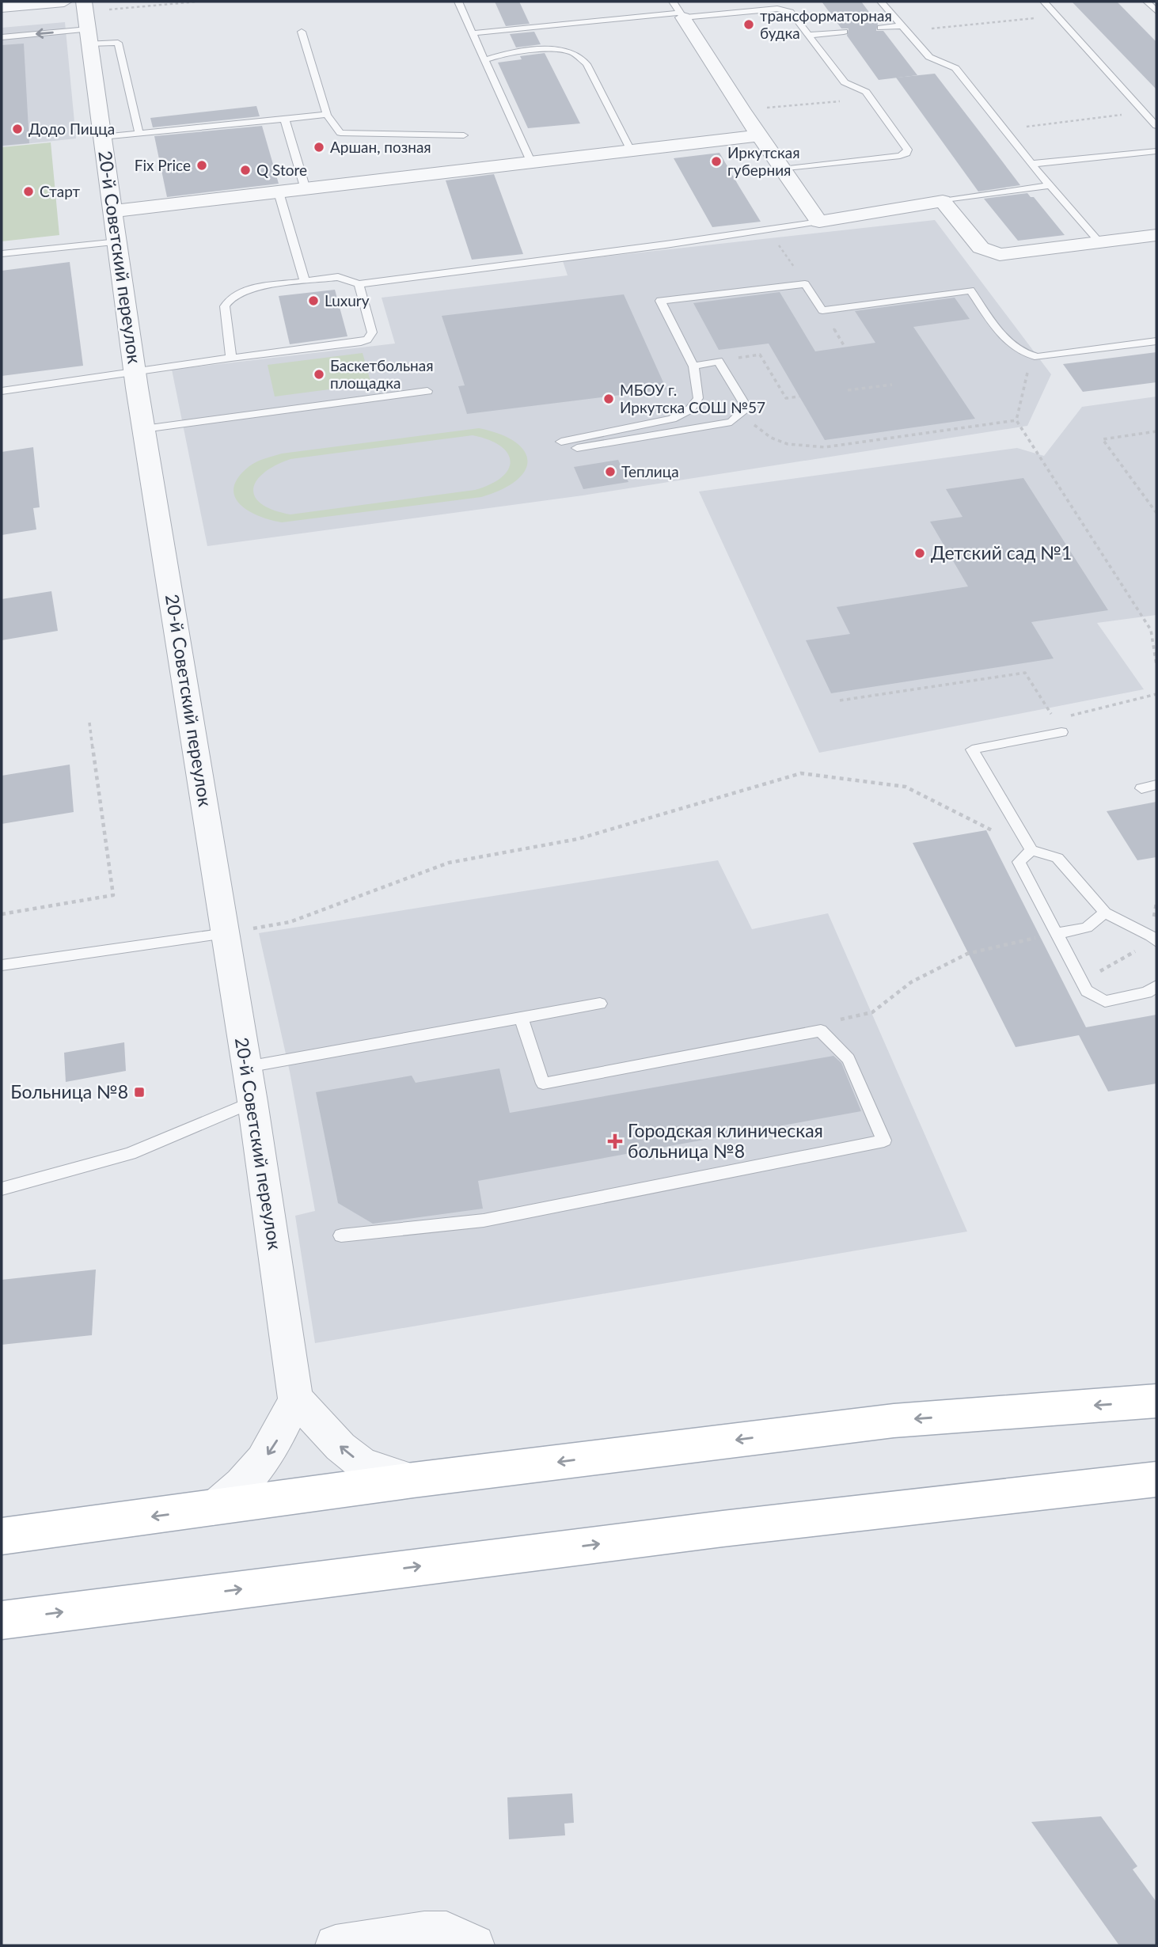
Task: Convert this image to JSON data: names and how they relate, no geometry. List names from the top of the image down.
{
  "streets": {
    "street": ["20-й Советский переулок"]
  },
  "places": {
    "other": [
      "трансформаторная будка",
      "Додо Пицца",
      "Аршан, позная",
      "Иркутская губерния",
      "Fix Price",
      "Q Store",
      "Старт",
      "Luxury",
      "Баскетбольная площадка",
      "МБОУ г. Иркутска СОШ №57",
      "Теплица",
      "Детский сад №1"
    ],
    "transit": ["Больница №8"],
    "health": ["Городская клиническая больница №8"]
  }
}
